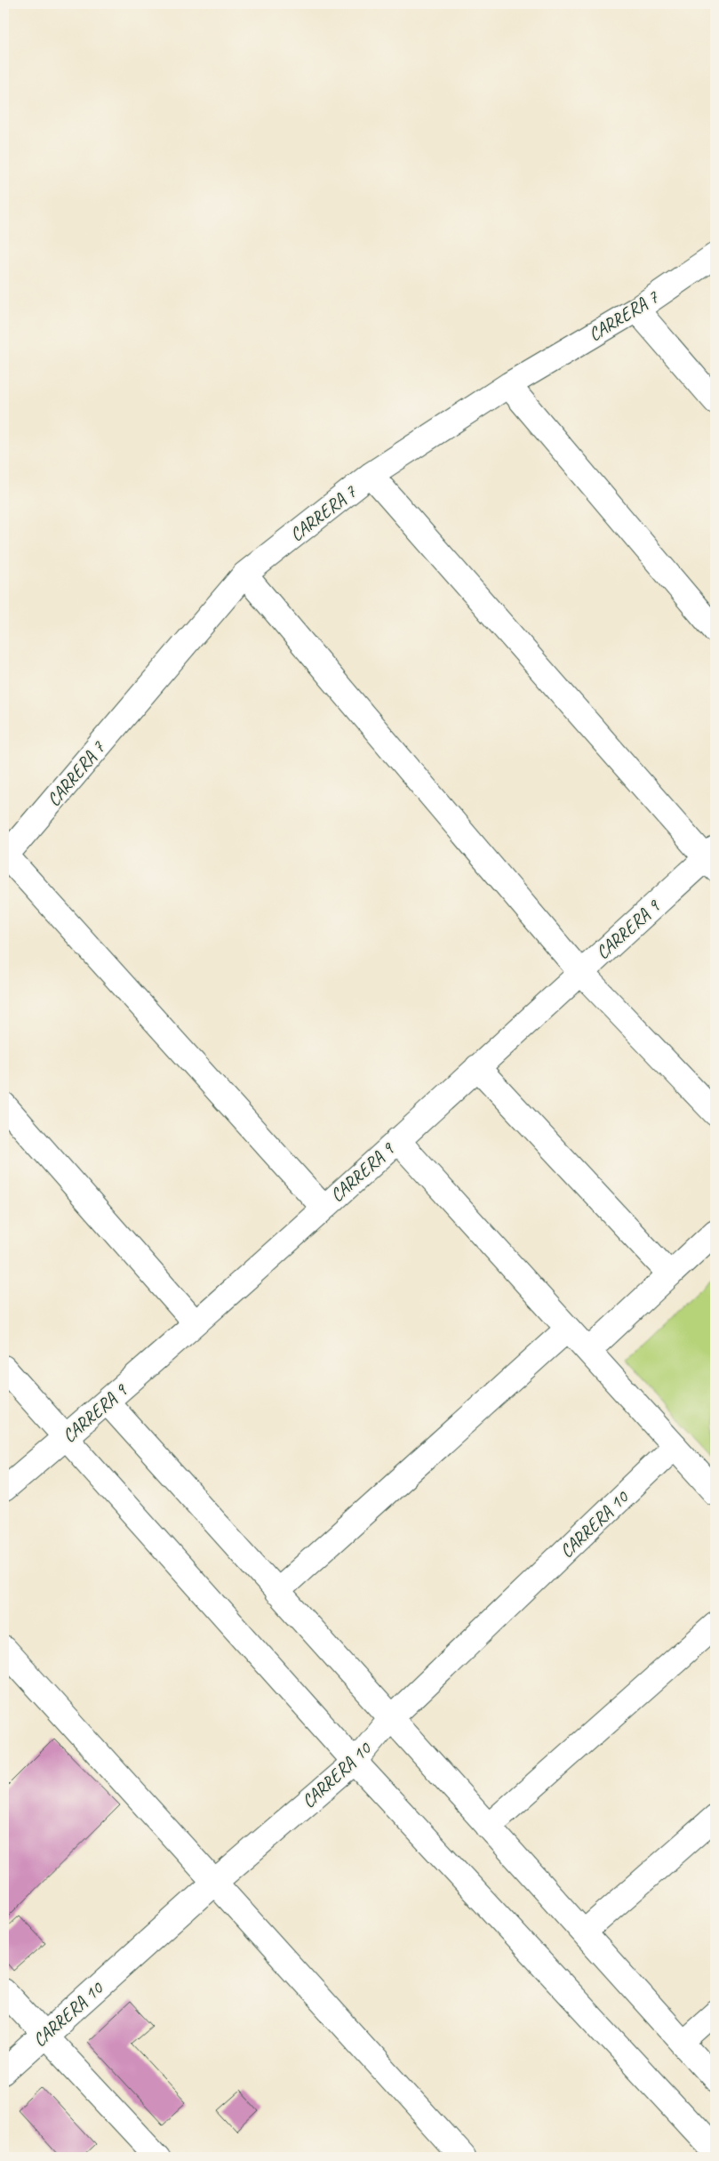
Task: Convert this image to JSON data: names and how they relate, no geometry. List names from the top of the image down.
{
  "streets": {
    "street": ["CARRERA 7", "CARRERA 9", "CARRERA 10"]
  }
}
